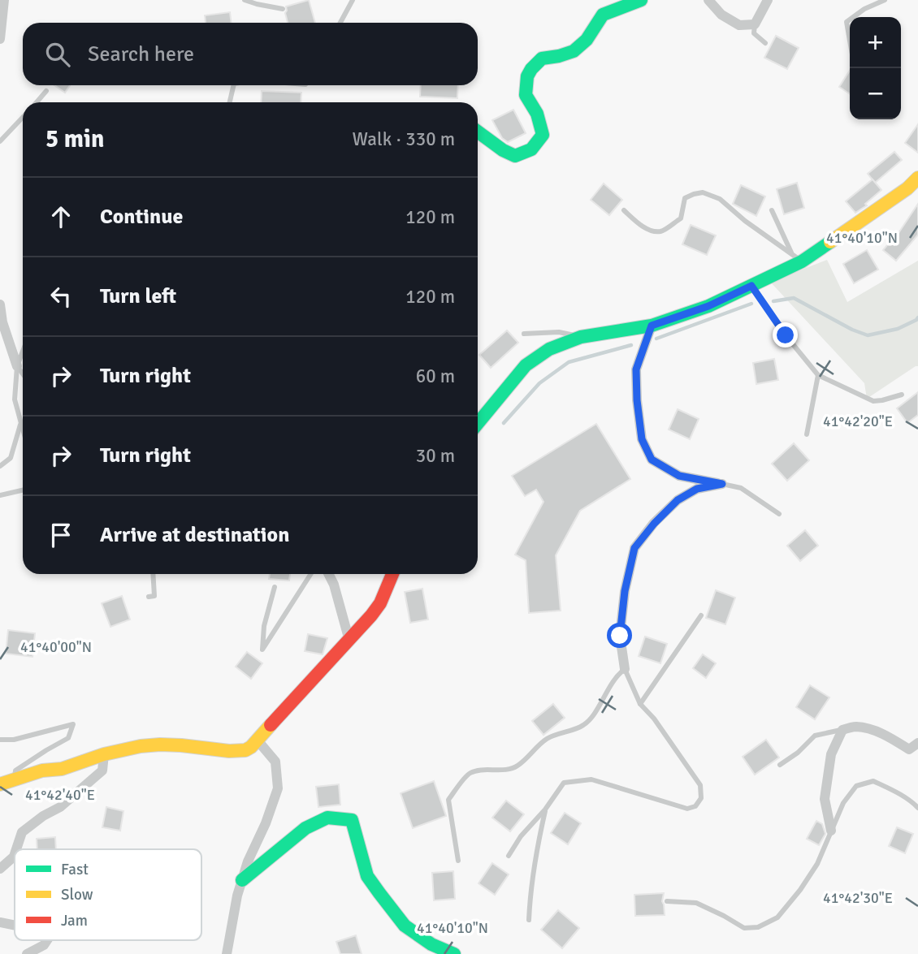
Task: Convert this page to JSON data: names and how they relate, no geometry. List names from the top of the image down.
{
  "legend": ["Fast", "Slow", "Jam"],
  "page": {
    "map_buttons": ["+", "−"],
    "search": "Search here",
    "heading": ["5 min", "Walk · 330 m"],
    "list": [
      ["Continue", "120 m"],
      ["Turn left", "120 m"],
      ["Turn right", "60 m"],
      ["Turn right", "30 m"],
      "Arrive at destination"
    ]
  },
  "coordinates": [
    "41°40'10\"N",
    "41°42'20\"E",
    "41°40'00\"N",
    "41°42'40\"E",
    "41°42'30\"E"
  ]
}
